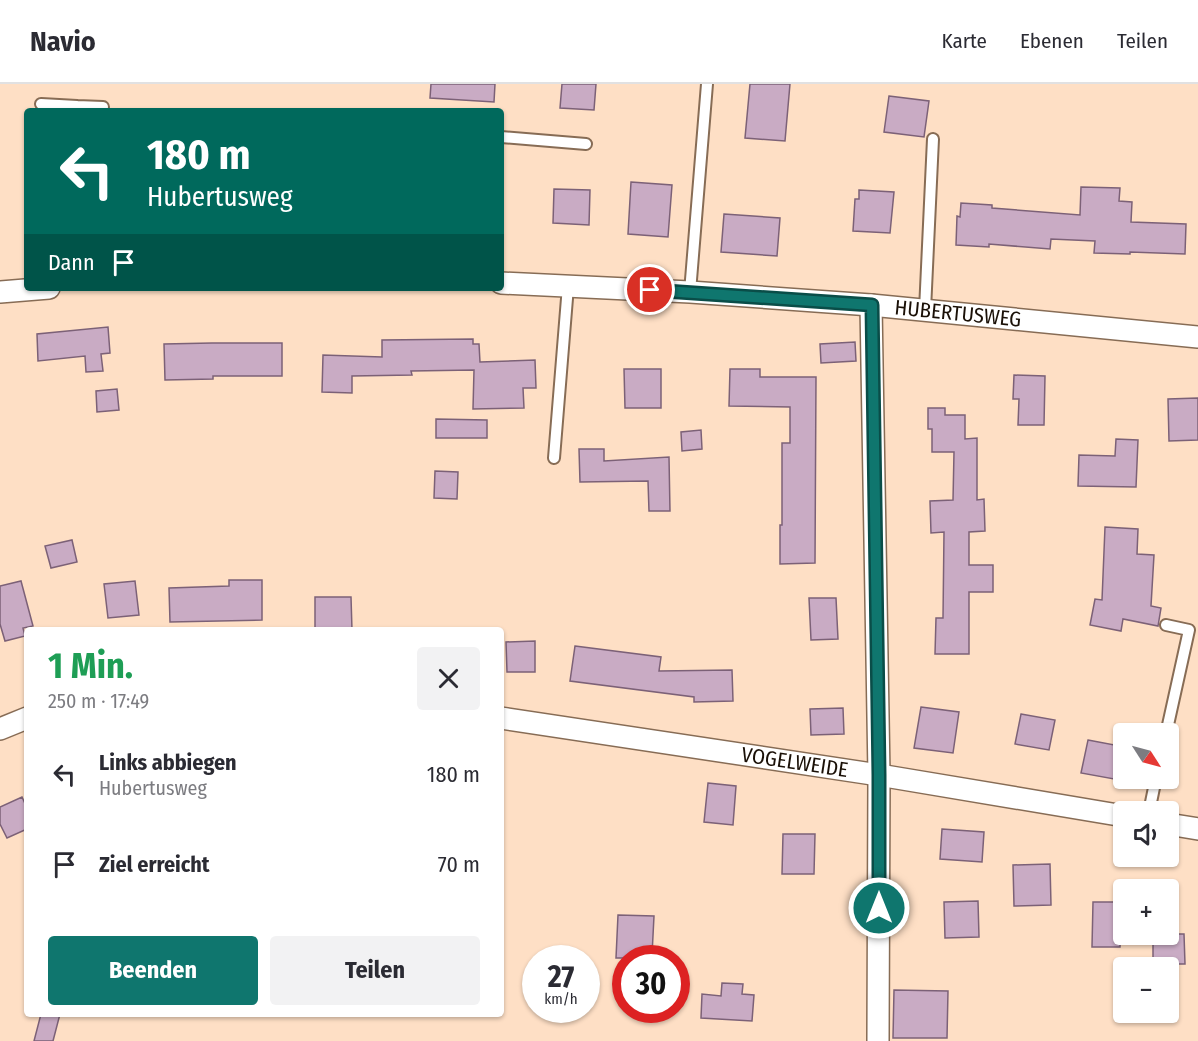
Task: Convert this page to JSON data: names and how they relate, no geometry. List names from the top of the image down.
{
  "streets": {
    "street": ["HUBERTUSWEG", "VOGELWEIDE"]
  },
  "north": "bottom right",
  "page": {
    "header": "Navio",
    "nav": ["Karte", "Ebenen", "Teilen"],
    "turn": ["180 m", "Hubertusweg"],
    "then": "Dann",
    "heading": ["1 Min.", "250 m · 17:49"],
    "map_buttons": ["+", "−"],
    "list": [
      {
        "name": "Links abbiegen",
        "note": "Hubertusweg",
        "value": "180 m"
      },
      {
        "name": "Ziel erreicht",
        "value": "70 m"
      }
    ],
    "buttons": ["Beenden", "Teilen"],
    "speed": "27 km/h",
    "limit": "30"
  }
}
